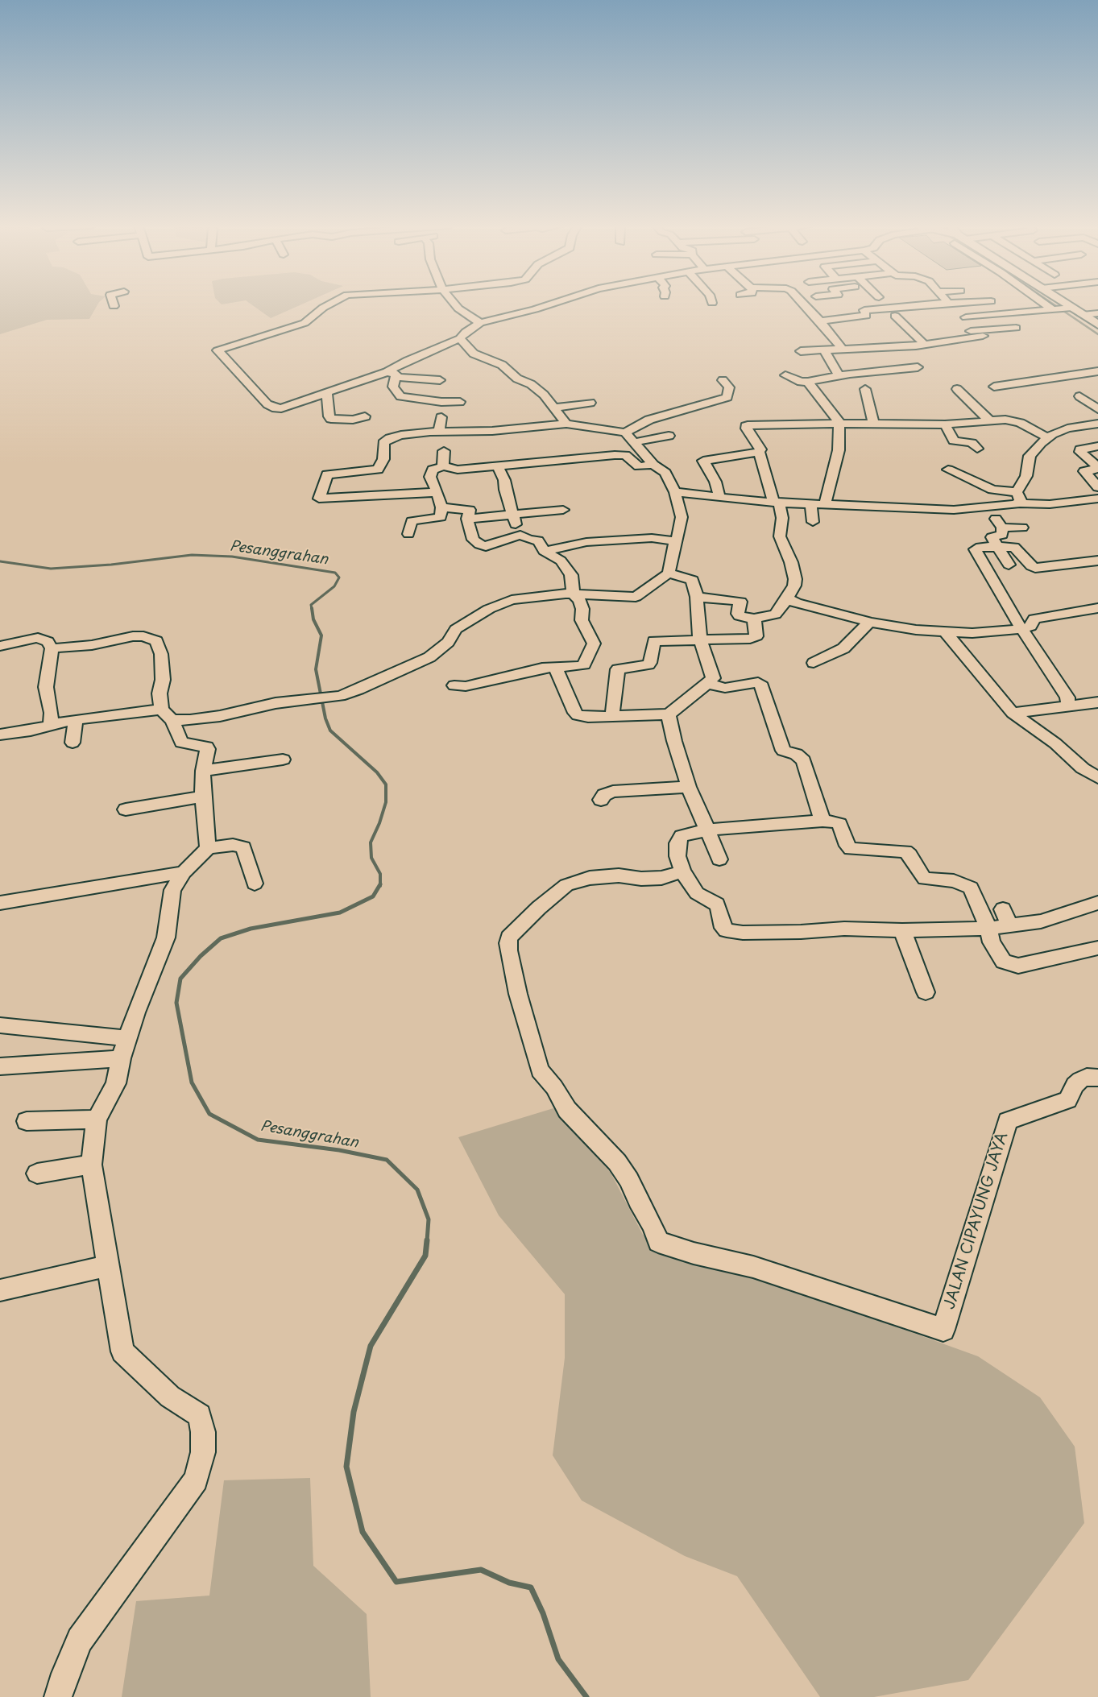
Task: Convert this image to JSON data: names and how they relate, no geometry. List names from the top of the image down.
{
  "streets": {
    "street": ["JALAN CIPAYUNG JAYA"]
  },
  "water": ["Pesanggrahan"]
}
